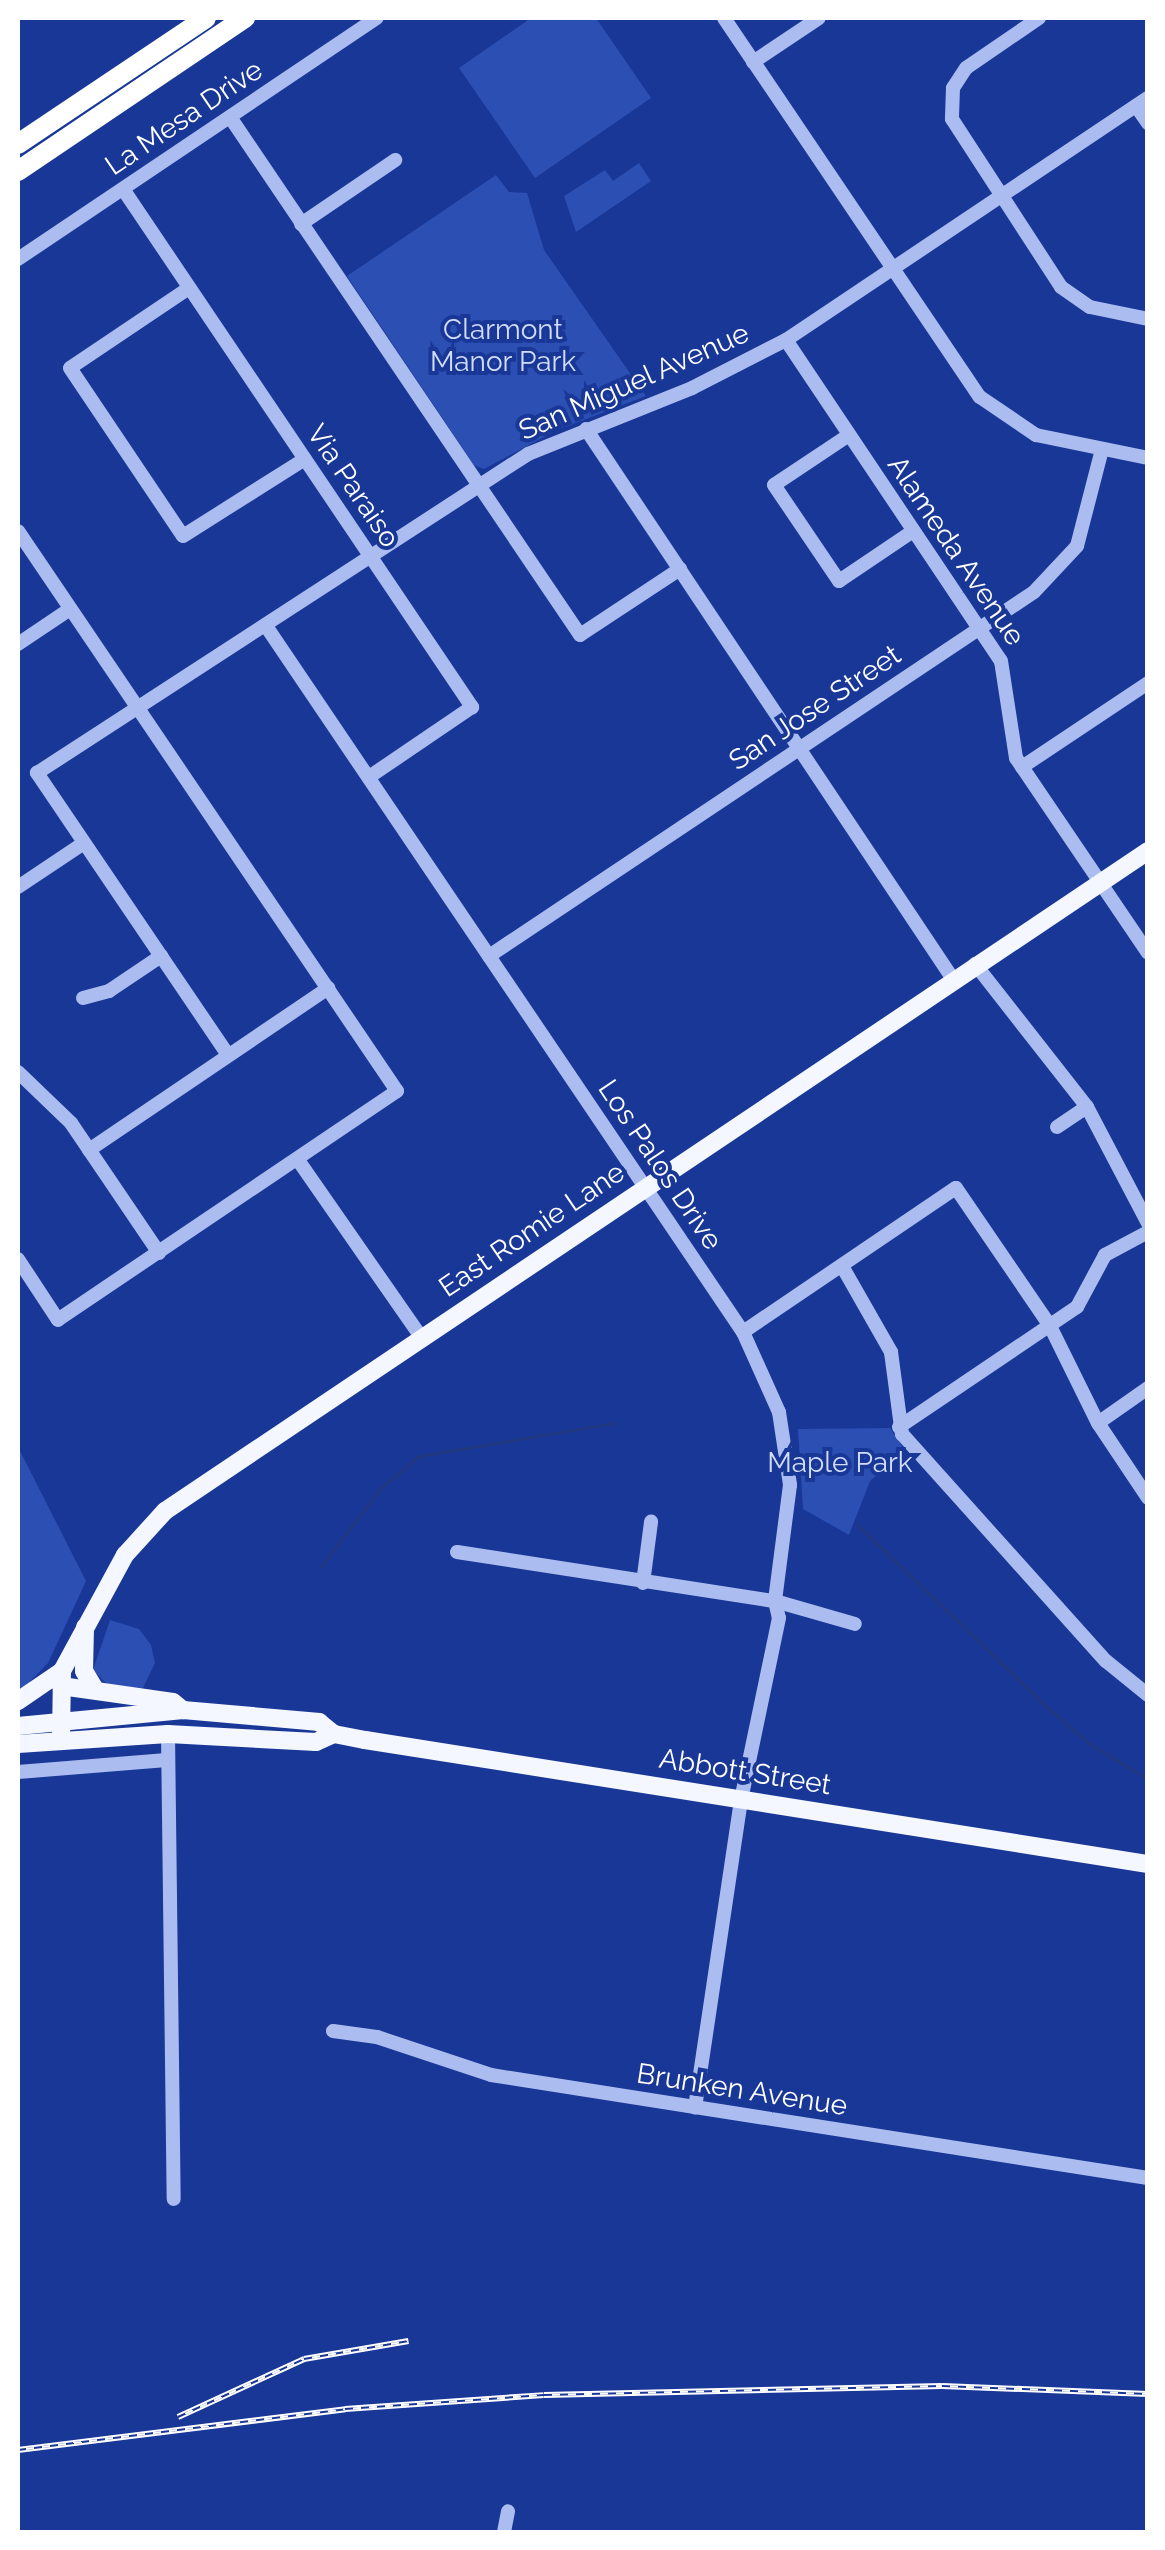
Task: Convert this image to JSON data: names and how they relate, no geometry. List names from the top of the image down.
{
  "streets": {
    "main road": ["East Romie Lane", "Abbott Street"],
    "street": [
      "La Mesa Drive",
      "San Miguel Avenue",
      "Via Paraiso",
      "Alameda Avenue",
      "San Jose Street",
      "Los Palos Drive",
      "Brunken Avenue"
    ]
  },
  "crossings": [
    ["La Mesa Drive", "Via Paraiso"],
    ["San Miguel Avenue", "Via Paraiso"],
    ["San Miguel Avenue", "Alameda Avenue"],
    ["San Miguel Avenue", "Los Palos Drive"],
    ["Via Paraiso", "Los Palos Drive"],
    ["Alameda Avenue", "San Jose Street"],
    ["Alameda Avenue", "East Romie Lane"],
    ["San Jose Street", "Los Palos Drive"],
    ["Los Palos Drive", "East Romie Lane"],
    ["Los Palos Drive", "Abbott Street"],
    ["Los Palos Drive", "Brunken Avenue"],
    ["East Romie Lane", "Abbott Street"]
  ],
  "parks": ["Clarmont Manor Park", "Maple Park"]
}
